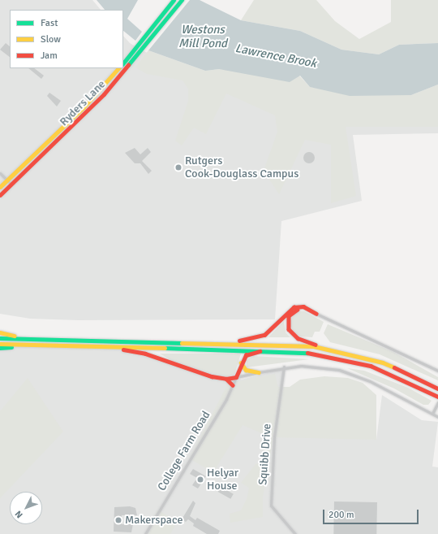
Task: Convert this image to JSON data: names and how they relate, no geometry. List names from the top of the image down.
{
  "streets": {
    "main road": ["Ryders Lane"],
    "street": ["College Farm Road", "Squibb Drive"]
  },
  "water": ["Westons Mill Pond", "Lawrence Brook"],
  "places": ["Rutgers Cook-Douglass Campus", "Helyar House", "Makerspace"],
  "legend": ["Fast", "Slow", "Jam"],
  "scale_bar": "200 m",
  "north": "bottom left"
}
